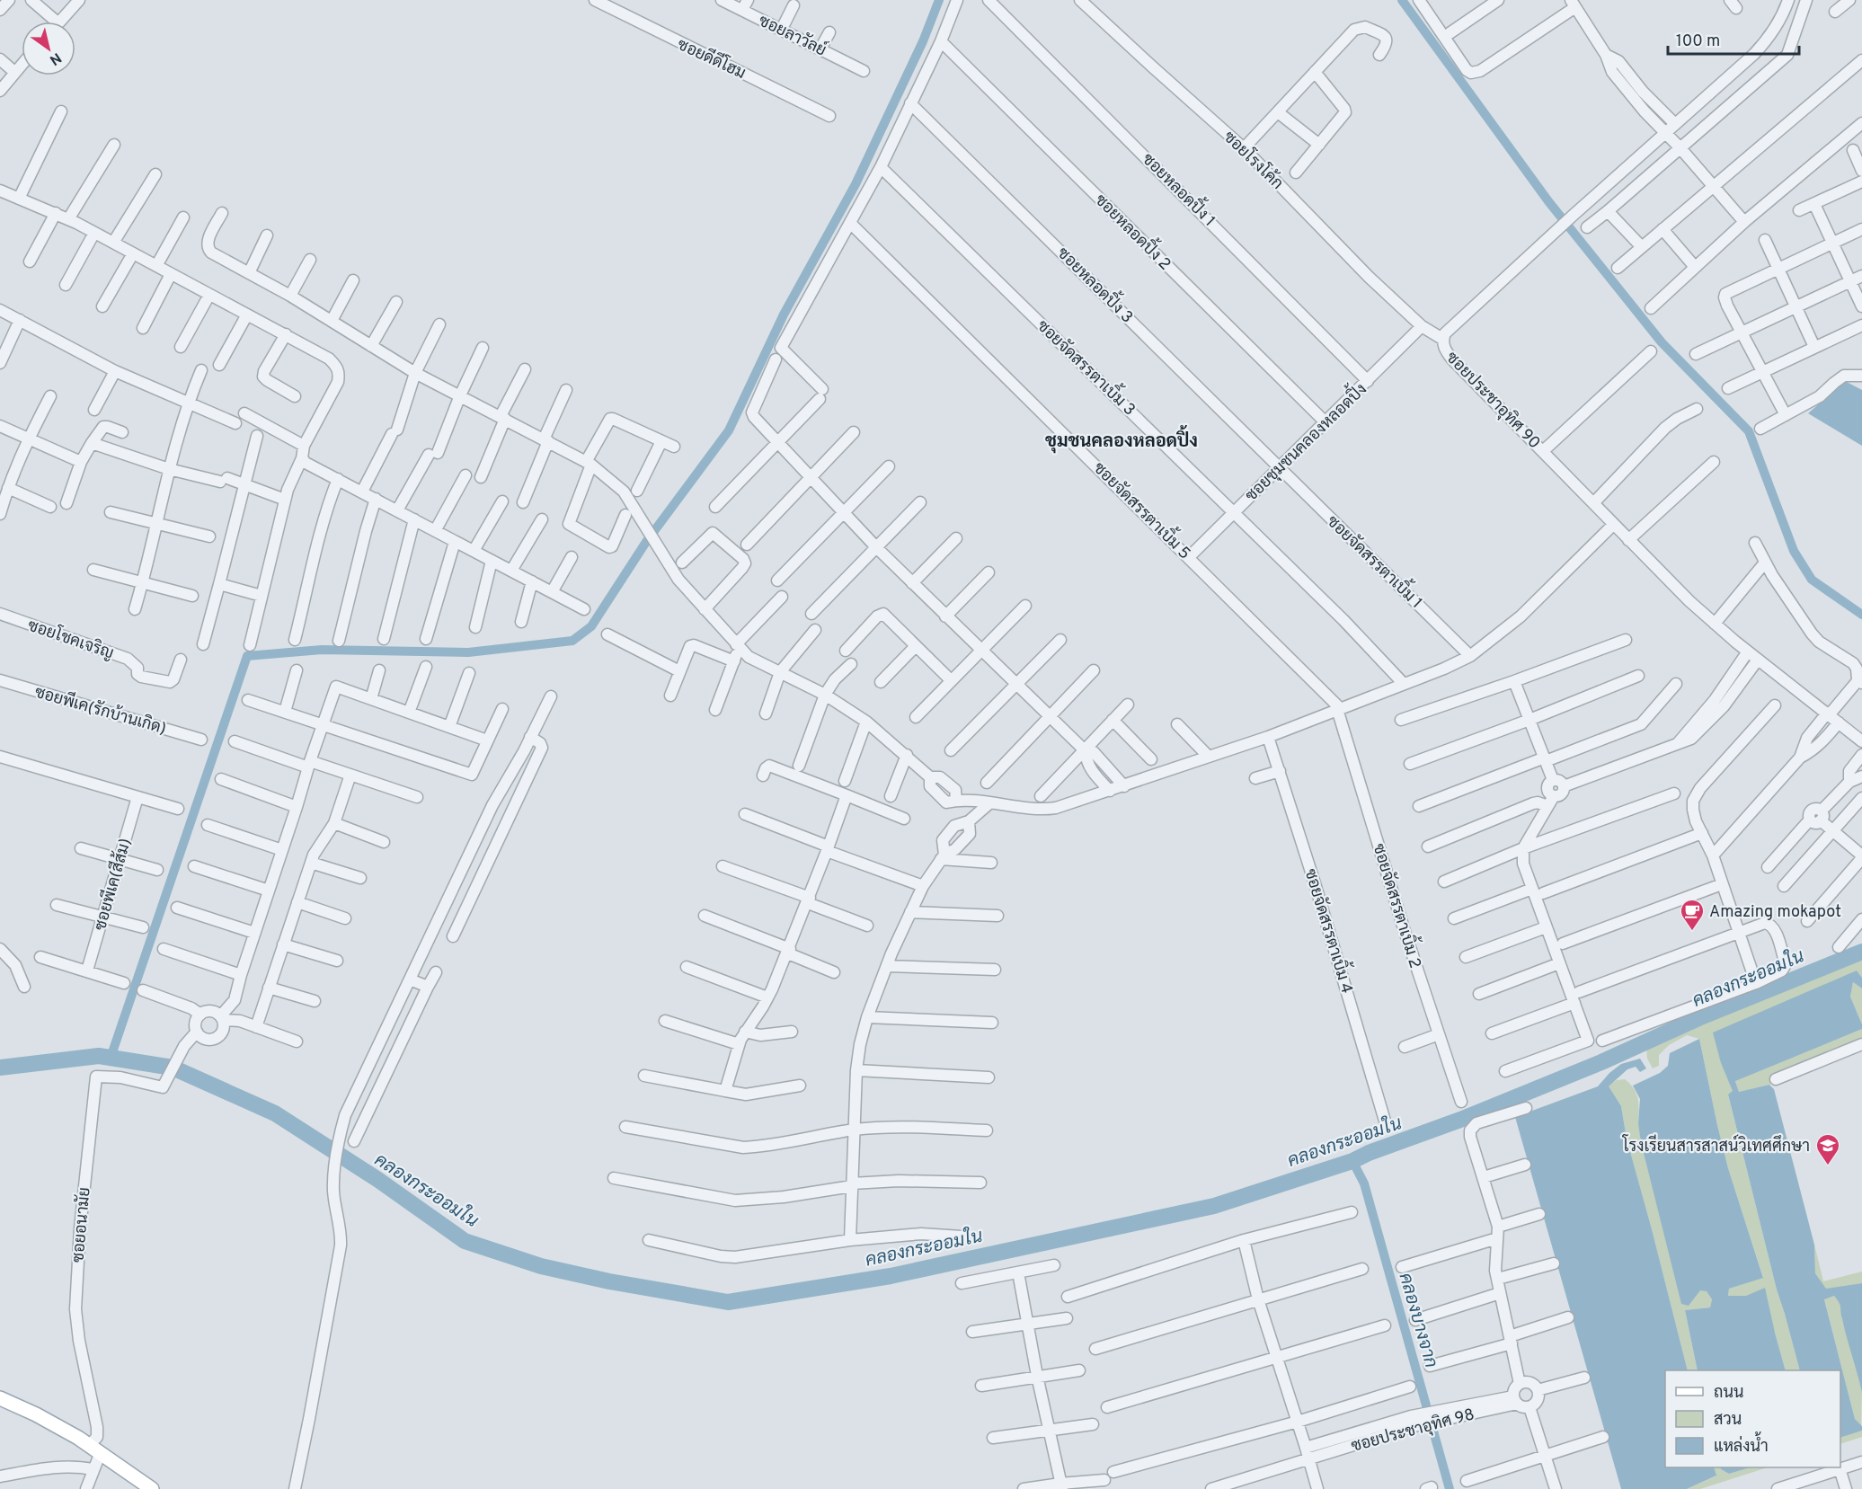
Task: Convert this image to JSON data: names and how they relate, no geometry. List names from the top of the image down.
{
  "streets": {
    "street": [
      "ซอยลาวัลย์",
      "ซอยดีดีโฮม",
      "ซอยโรงโค้ก",
      "ซอยหลอดปิ้ง 1",
      "ซอยหลอดปิ้ง 2",
      "ซอยหลอดปิ้ง 3",
      "ซอยจัดสรรตาเบิ้ม 3",
      "ซอยประชาอุทิศ 90",
      "ซอยชุมชนคลองหลอดปิ้ง",
      "ซอยจัดสรรตาเบิ้ม 5",
      "ซอยจัดสรรตาเบิ้ม 1",
      "ซอยโชคเจริญ",
      "ซอยพีเค(รักบ้านเกิด)",
      "ซอยพีเค(สีส้ม)",
      "ซอยจัดสรรตาเบิ้ม 2",
      "ซอยจัดสรรตาเบิ้ม 4",
      "ซอยอนามัย",
      "ซอยประชาอุทิศ 98"
    ]
  },
  "crossings": [
    ["ซอยโรงโค้ก", "ซอยประชาอุทิศ 90"],
    ["ซอยโรงโค้ก", "ซอยชุมชนคลองหลอดปิ้ง"],
    ["ซอยหลอดปิ้ง 1", "ซอยชุมชนคลองหลอดปิ้ง"],
    ["ซอยหลอดปิ้ง 2", "ซอยชุมชนคลองหลอดปิ้ง"],
    ["ซอยหลอดปิ้ง 3", "ซอยชุมชนคลองหลอดปิ้ง"],
    ["ซอยหลอดปิ้ง 3", "ซอยจัดสรรตาเบิ้ม 1"],
    ["ซอยจัดสรรตาเบิ้ม 3", "ซอยชุมชนคลองหลอดปิ้ง"],
    ["ซอยชุมชนคลองหลอดปิ้ง", "ซอยจัดสรรตาเบิ้ม 5"],
    ["ซอยชุมชนคลองหลอดปิ้ง", "ซอยจัดสรรตาเบิ้ม 1"],
    ["ซอยจัดสรรตาเบิ้ม 5", "ซอยจัดสรรตาเบิ้ม 2"]
  ],
  "districts": ["ชุมชนคลองหลอดปิ้ง"],
  "water": ["คลองกระออมใน", "คลองบางจาก"],
  "places": {
    "cafe": ["Amazing mokapot"],
    "school or university": ["โรงเรียนสารสาสน์วิเทศศึกษา"]
  },
  "legend": ["ถนน", "สวน", "แหล่งน้ำ"],
  "scale_bar": "100 m",
  "north": "bottom right"
}
